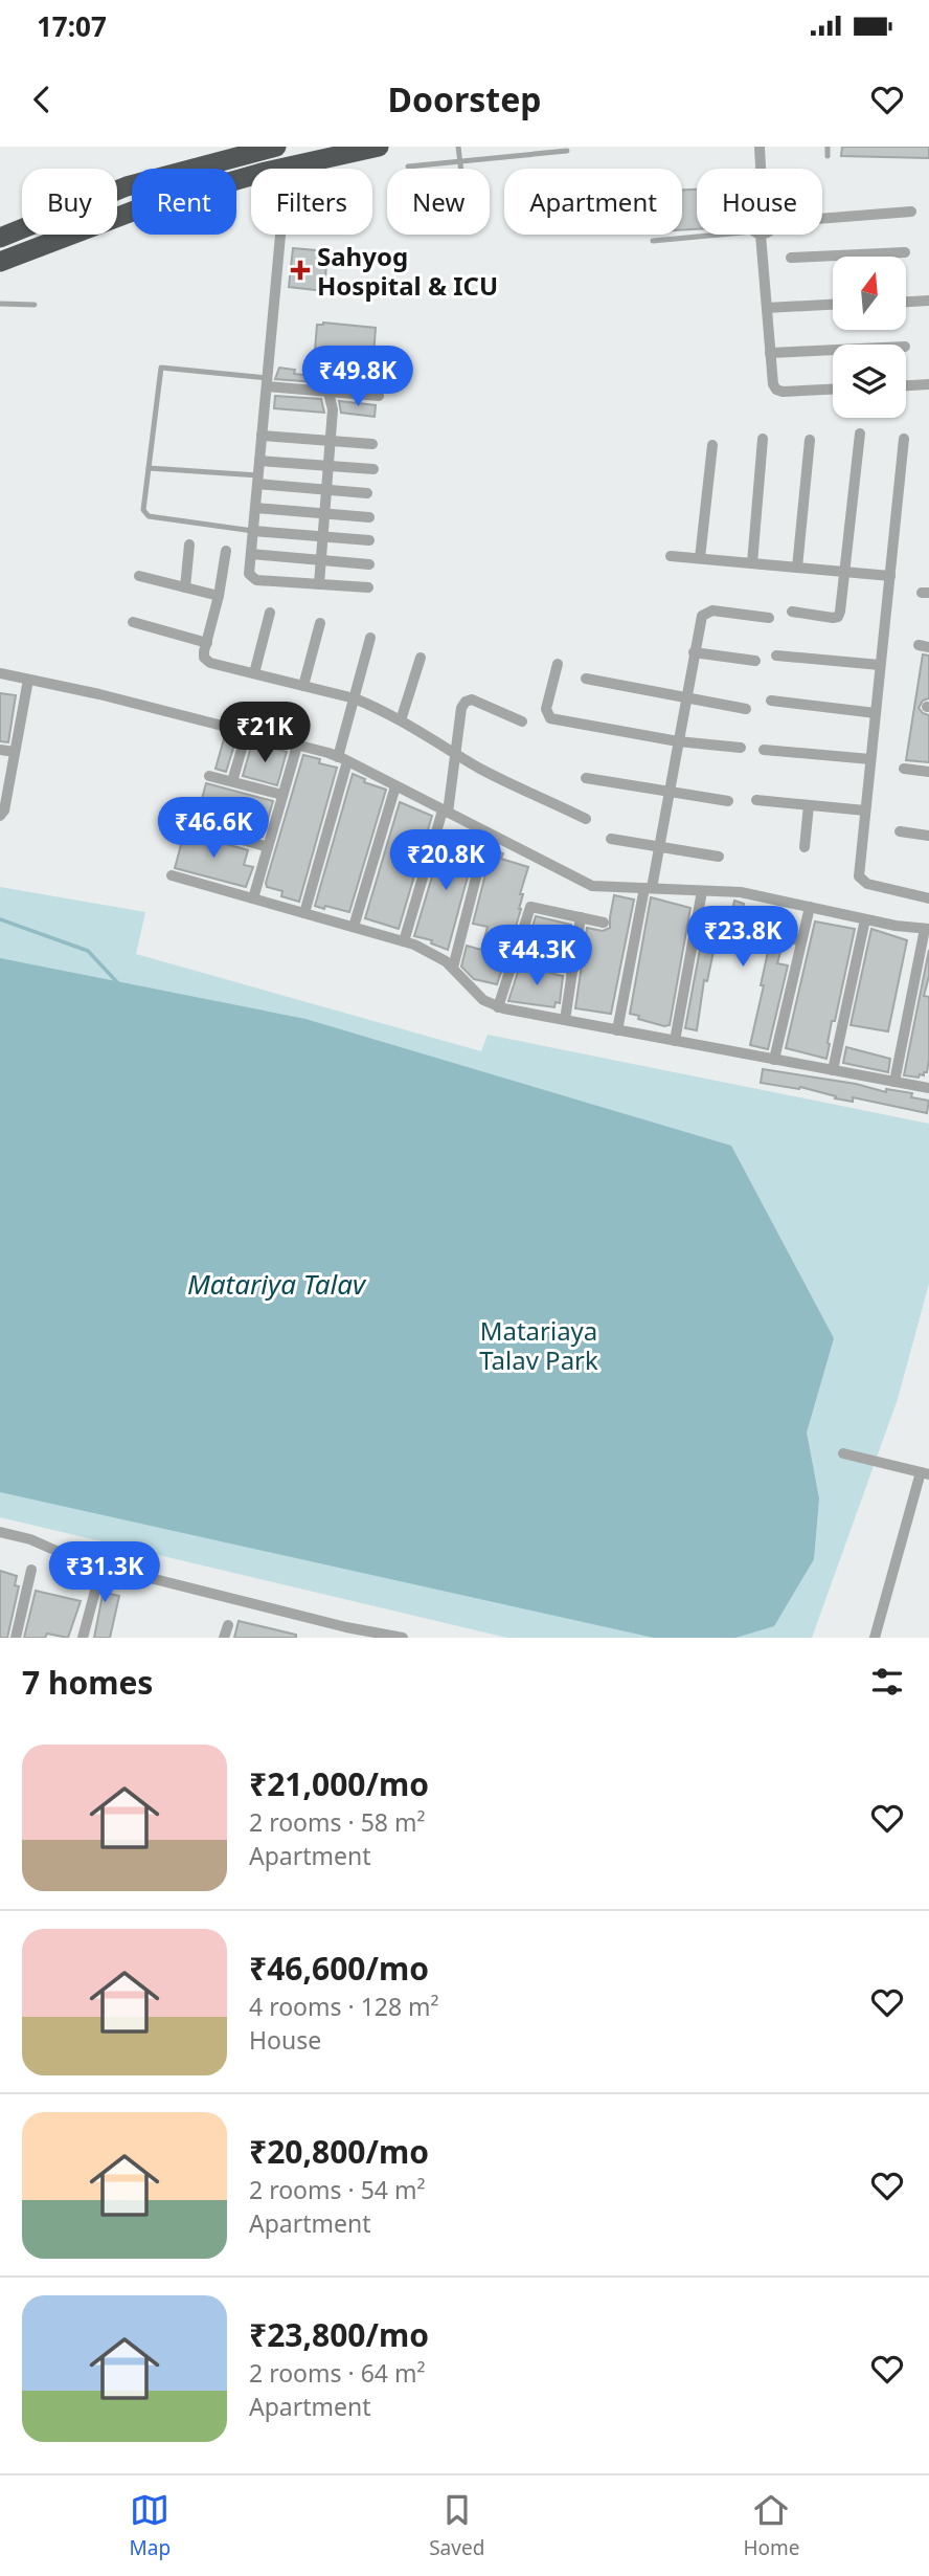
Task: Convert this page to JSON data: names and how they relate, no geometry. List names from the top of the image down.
{
  "water": ["Matariya Talav"],
  "parks": ["Matariaya Talav Park"],
  "places": {
    "health": ["Sahyog Hospital & ICU"]
  },
  "north": "top",
  "page": {
    "status": "17:07",
    "header": "Doorstep",
    "chip": [
      "Buy",
      "Rent",
      "Filters",
      "New",
      "Apartment",
      "House"
    ],
    "price": [
      "₹49.8K",
      "₹21K",
      "₹46.6K",
      "₹20.8K",
      "₹23.8K",
      "₹44.3K",
      "₹31.3K"
    ],
    "heading": "7 homes",
    "list": [
      {
        "name": "₹21,000/mo",
        "note": "2 rooms · 58 m² · Apartment"
      },
      {
        "name": "₹46,600/mo",
        "note": "4 rooms · 128 m² · House"
      },
      {
        "name": "₹20,800/mo",
        "note": "2 rooms · 54 m² · Apartment"
      },
      {
        "name": "₹23,800/mo",
        "note": "2 rooms · 64 m² · Apartment"
      }
    ],
    "tabs": ["Map", "Saved", "Home"]
  }
}
